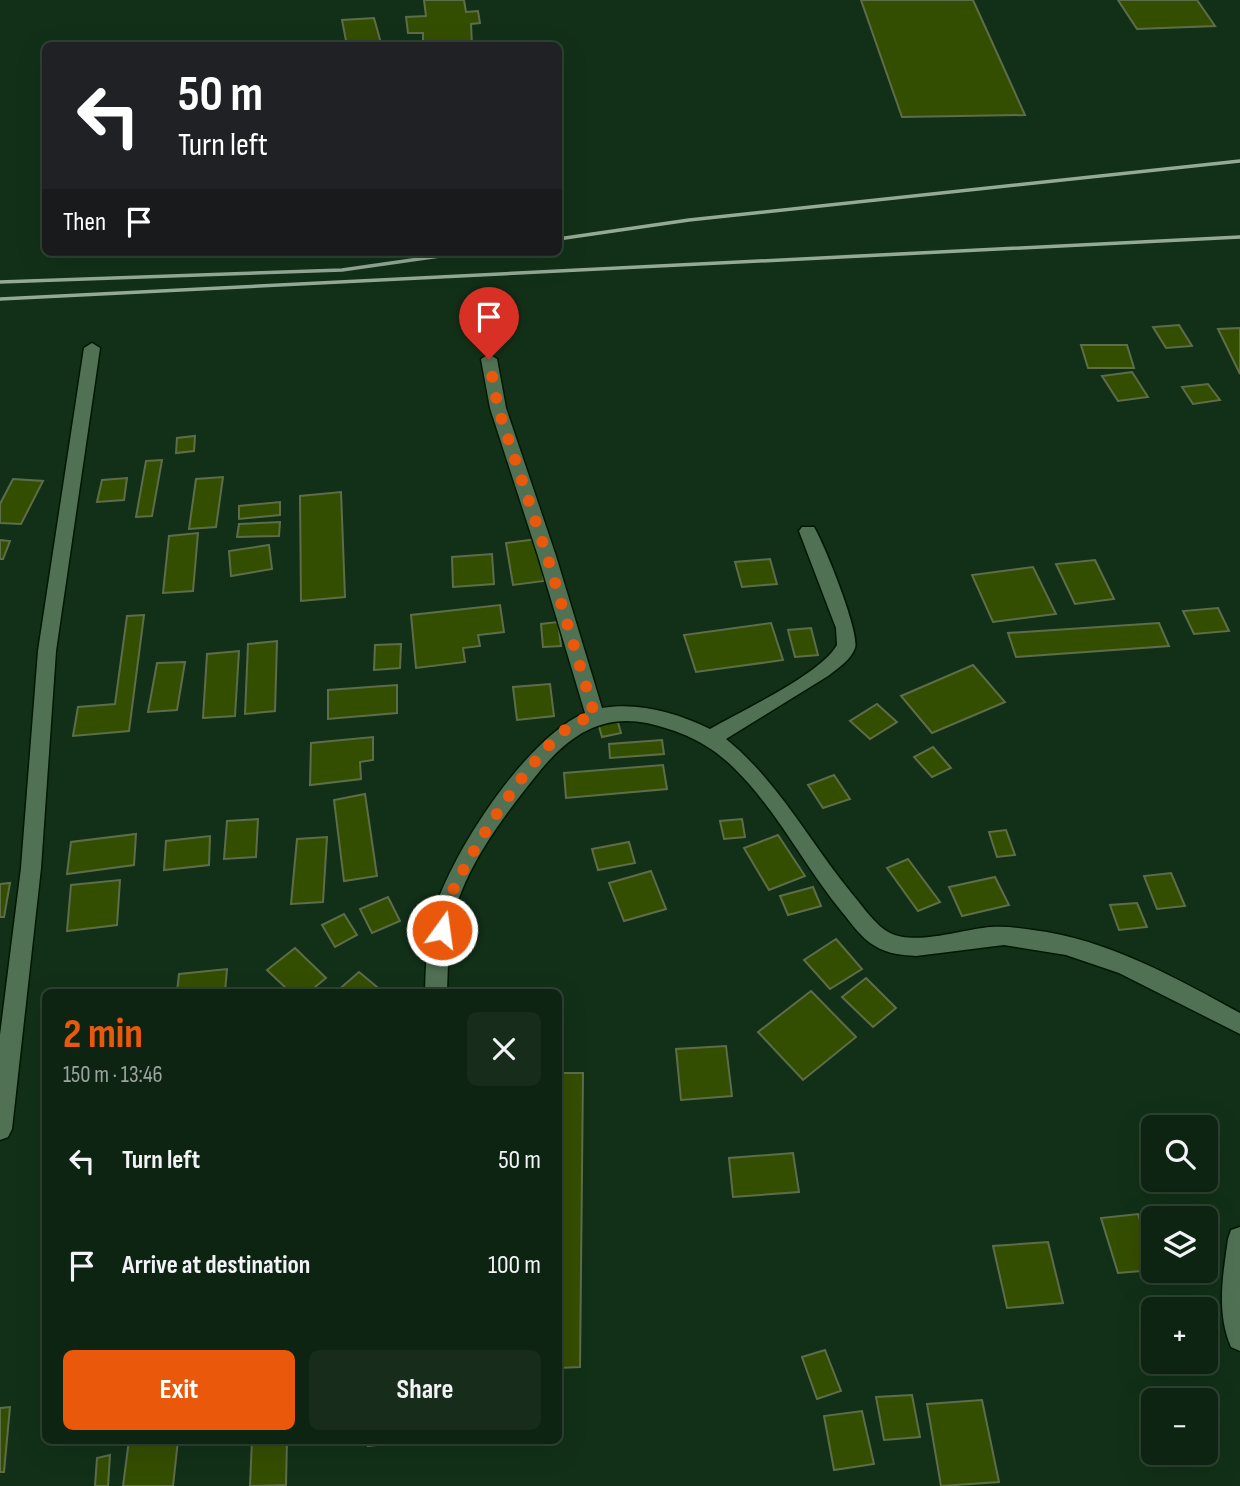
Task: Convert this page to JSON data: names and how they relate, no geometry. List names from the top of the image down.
{
  "page": {
    "turn": ["50 m", "Turn left"],
    "then": "Then",
    "heading": ["2 min", "150 m · 13:46"],
    "list": [
      {
        "name": "Turn left",
        "value": "50 m"
      },
      {
        "name": "Arrive at destination",
        "value": "100 m"
      }
    ],
    "map_buttons": ["+", "−"],
    "buttons": ["Exit", "Share"]
  }
}
